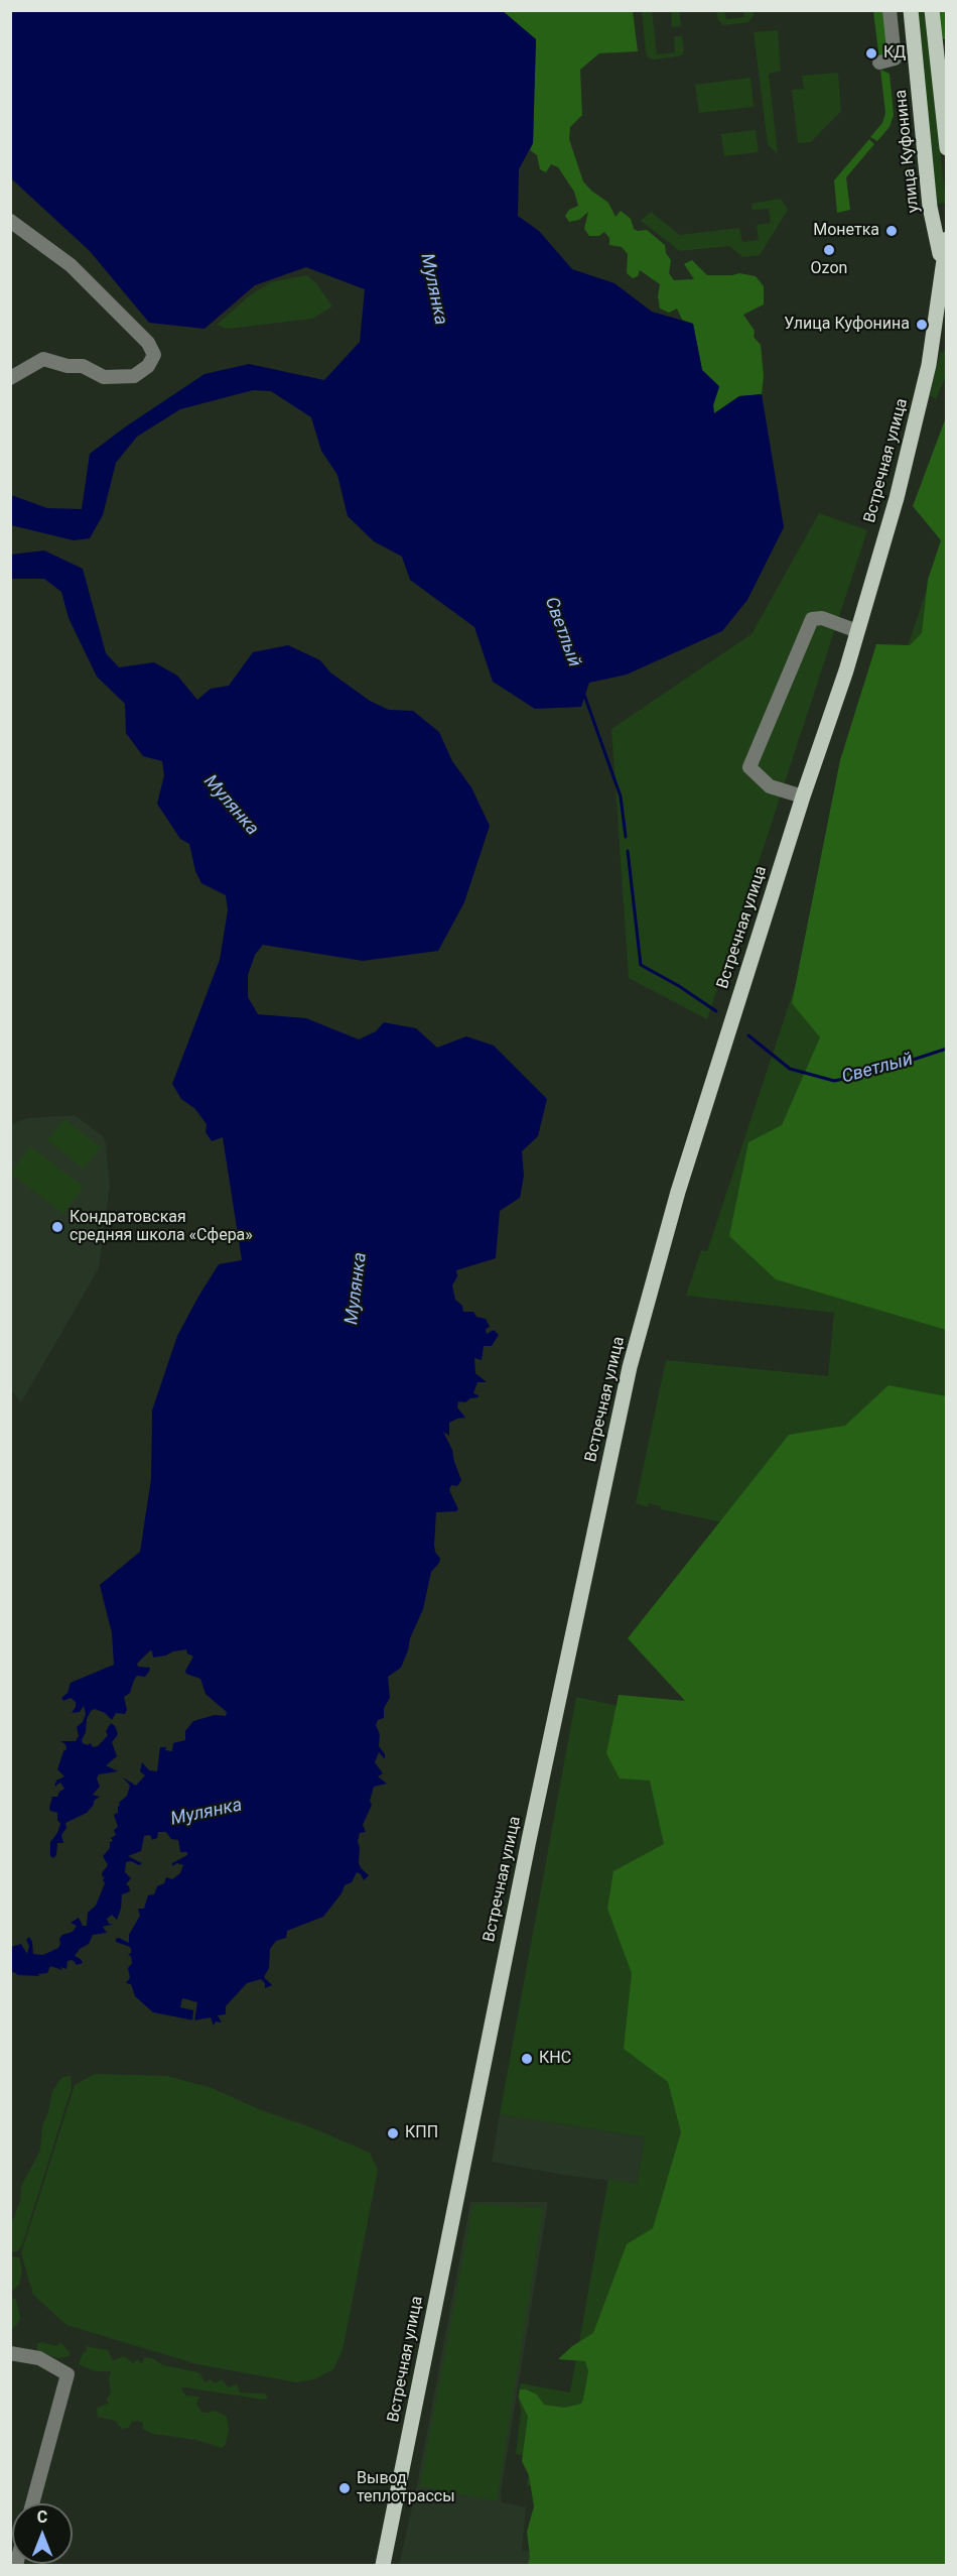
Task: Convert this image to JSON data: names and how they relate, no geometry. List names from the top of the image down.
{
  "streets": {
    "main road": ["улица Куфонина", "Встречная улица"]
  },
  "crossings": [
    ["улица Куфонина", "Встречная улица"]
  ],
  "water": ["Мулянка", "Светлый"],
  "places": [
    "КД",
    "Монетка",
    "Ozon",
    "Улица Куфонина",
    "Кондратовская средняя школа «Сфера»",
    "КНС",
    "КПП",
    "Вывод теплотрассы"
  ],
  "north": "top"
}
